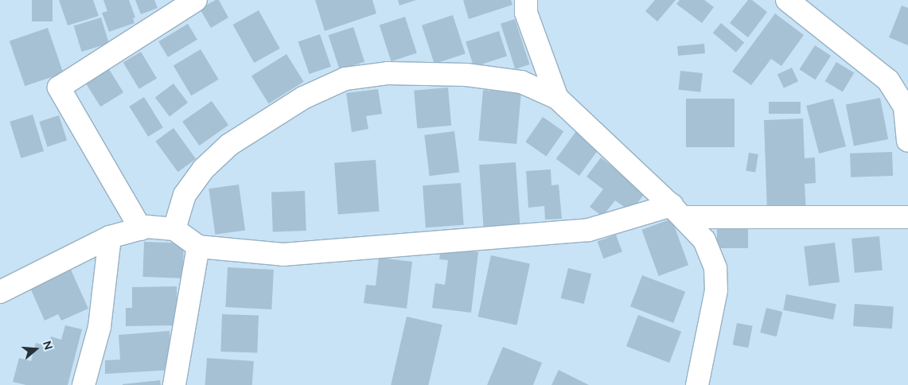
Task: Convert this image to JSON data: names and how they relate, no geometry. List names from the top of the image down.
{
  "north": "right"
}
